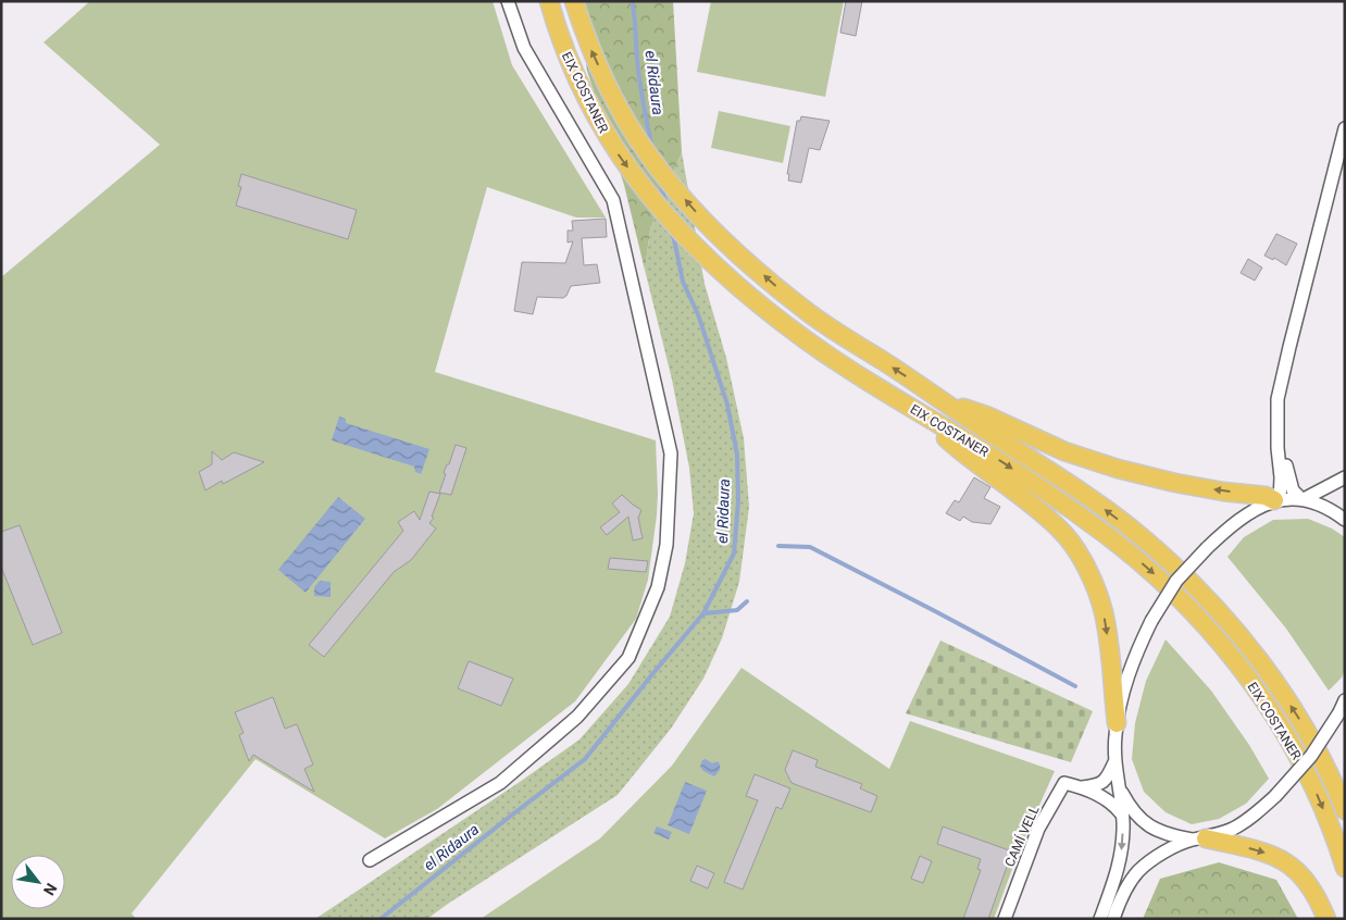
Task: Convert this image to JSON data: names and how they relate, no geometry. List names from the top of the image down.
{
  "streets": {
    "highway": ["EIX COSTANER"],
    "street": ["CAMÍ VELL"]
  },
  "water": ["el Ridaura"],
  "north": "bottom right"
}
